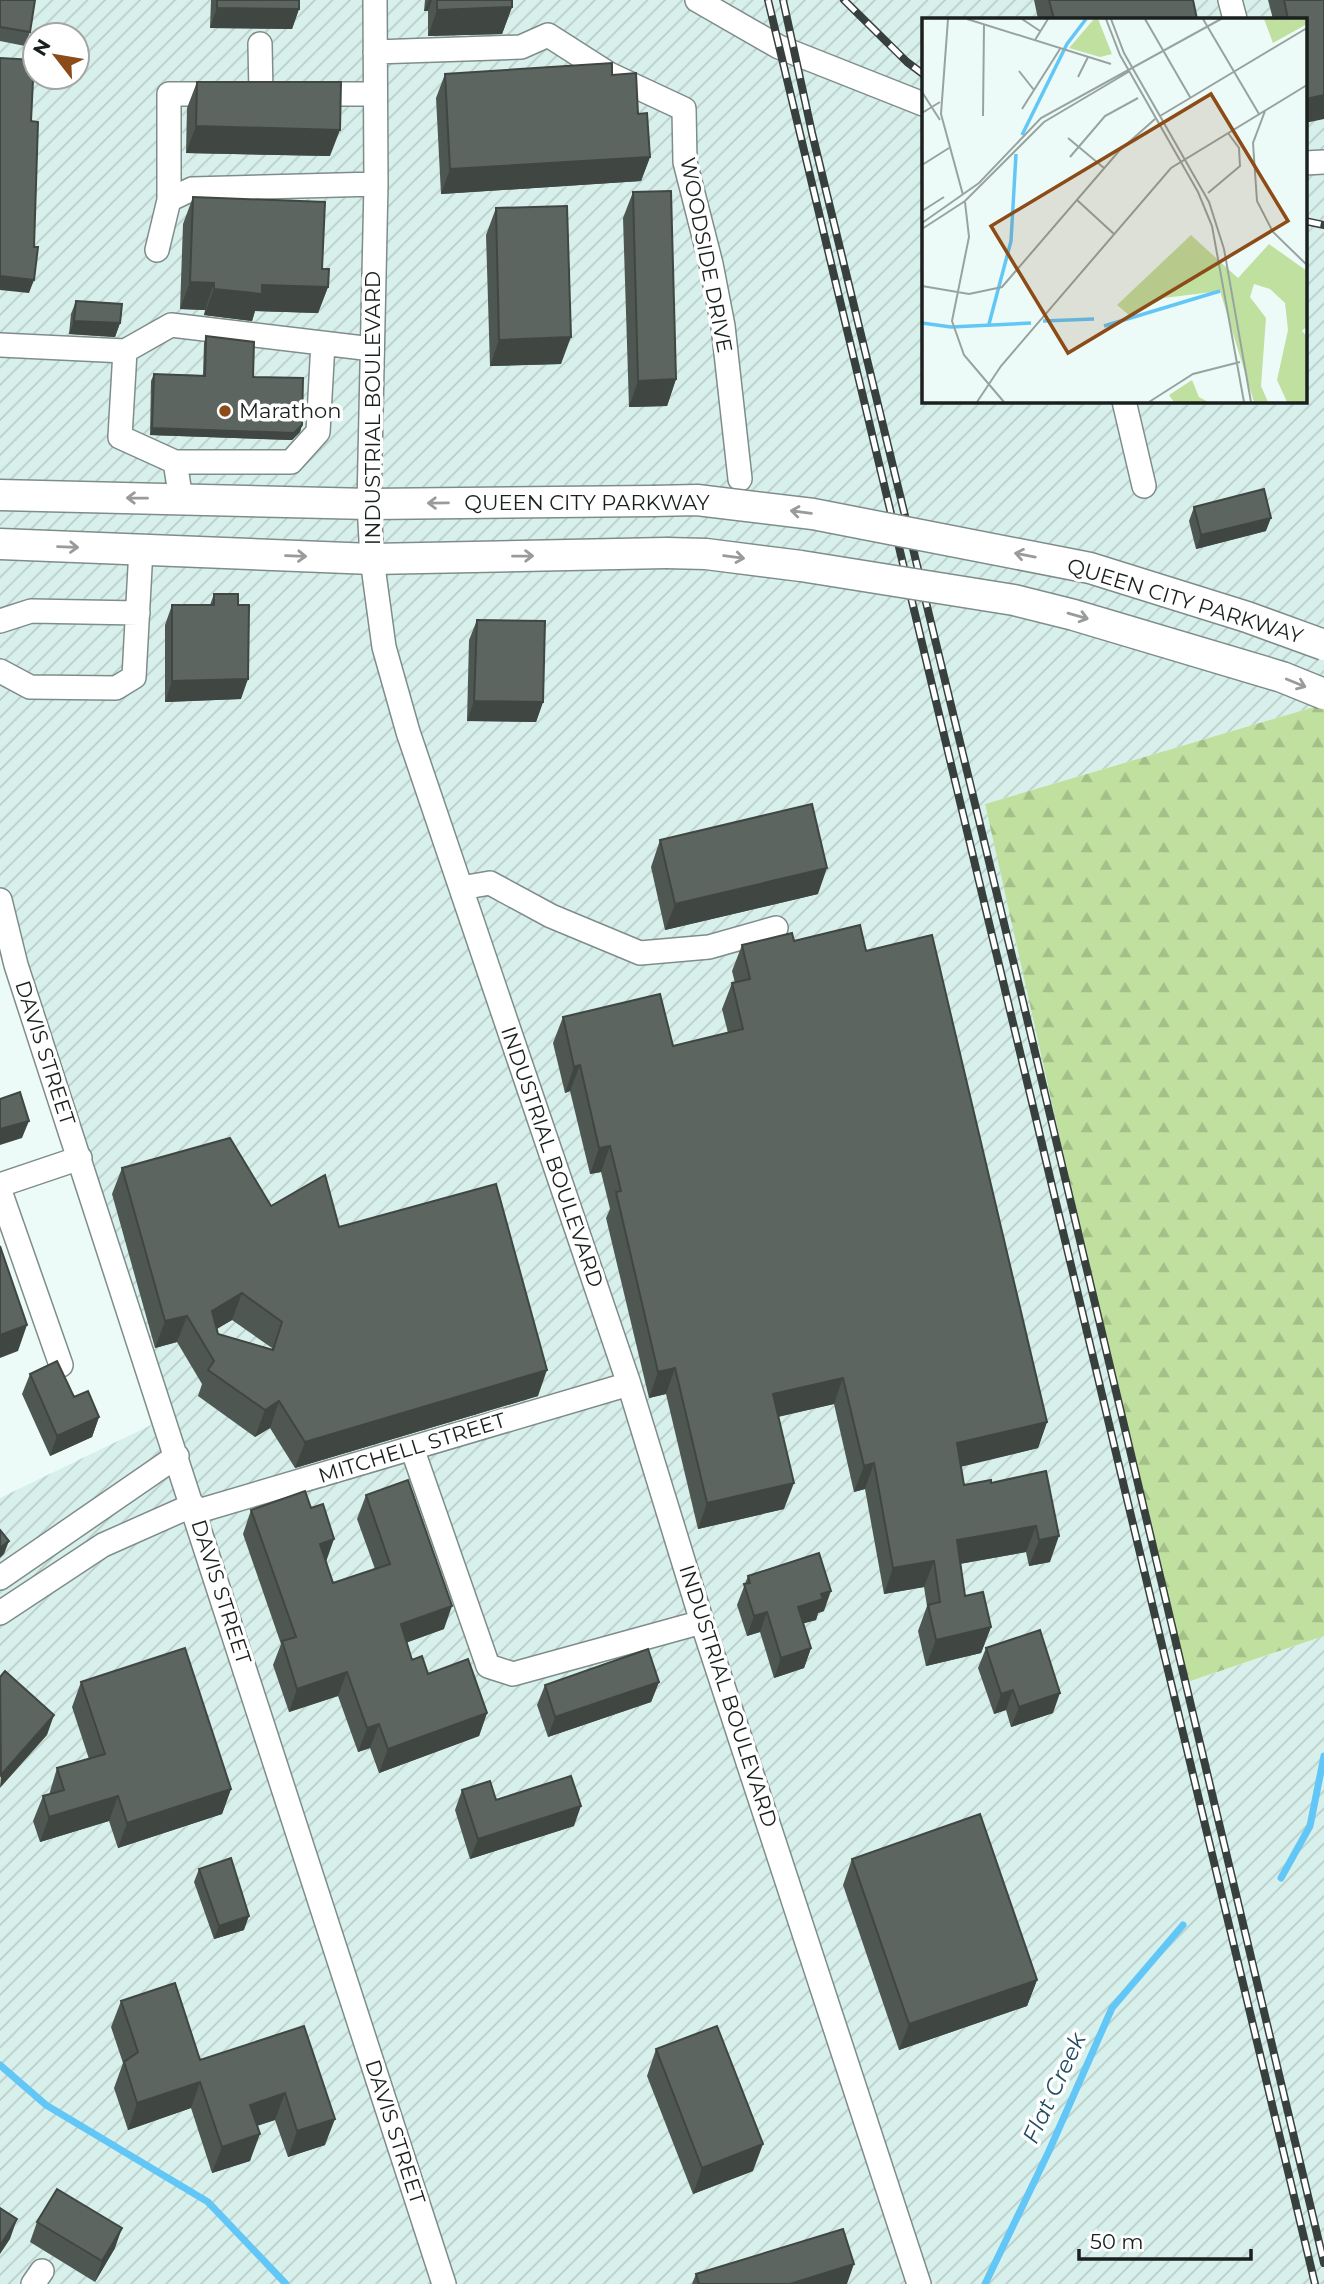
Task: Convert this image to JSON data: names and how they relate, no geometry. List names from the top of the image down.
{
  "streets": {
    "main road": ["QUEEN CITY PARKWAY"],
    "street": [
      "WOODSIDE DRIVE",
      "INDUSTRIAL BOULEVARD",
      "DAVIS STREET",
      "MITCHELL STREET"
    ]
  },
  "crossings": [
    ["WOODSIDE DRIVE", "INDUSTRIAL BOULEVARD"],
    ["INDUSTRIAL BOULEVARD", "QUEEN CITY PARKWAY"],
    ["INDUSTRIAL BOULEVARD", "MITCHELL STREET"],
    ["DAVIS STREET", "MITCHELL STREET"]
  ],
  "water": ["Flat Creek"],
  "places": ["Marathon"],
  "scale_bar": "50 m",
  "north": "top left"
}
